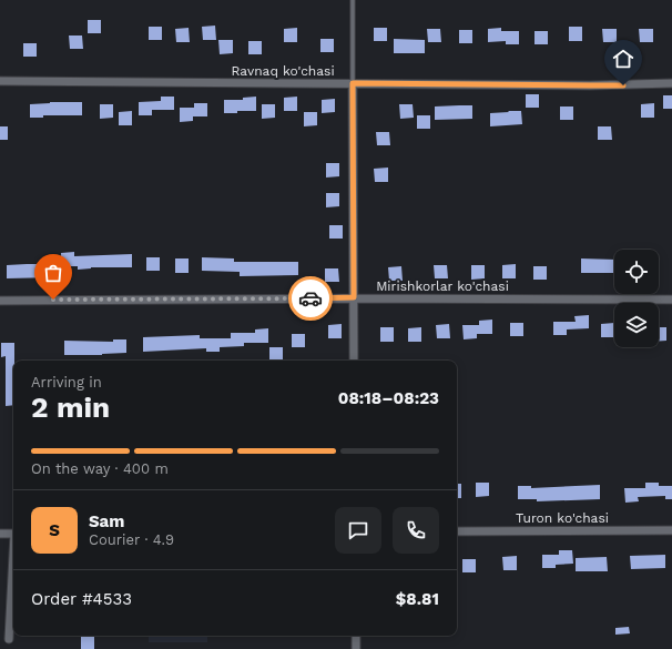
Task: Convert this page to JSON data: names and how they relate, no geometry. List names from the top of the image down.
{
  "streets": {
    "street": ["Ravnaq ko'chasi", "Mirishkorlar ko'chasi", "Turon ko'chasi"]
  },
  "page": {
    "heading": ["2 min", "Arriving in", "08:18–08:23"],
    "panel": [
      "Sam",
      "Courier · 4.9",
      "Order #4533",
      "$8.81"
    ],
    "bar": "On the way · 400 m",
    "round": "S"
  }
}
